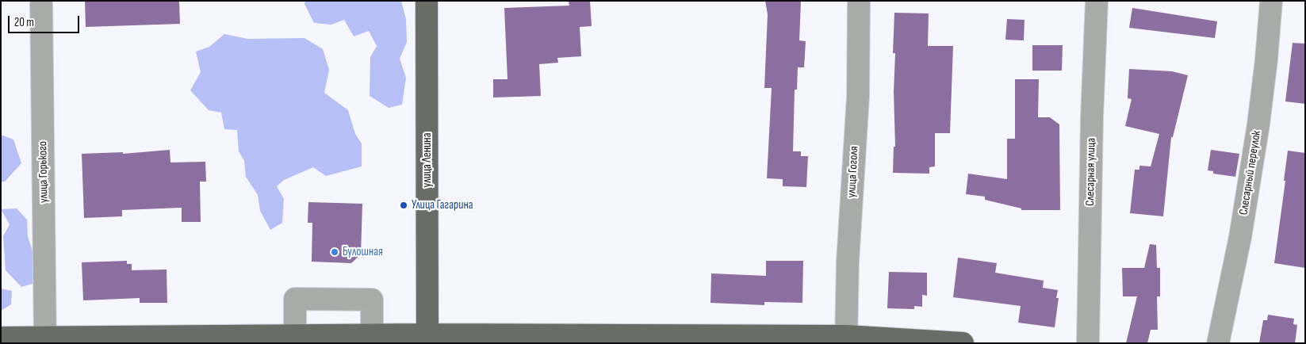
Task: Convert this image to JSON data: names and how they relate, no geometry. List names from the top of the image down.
{
  "streets": {
    "main road": ["улица Ленина"],
    "street": [
      "улица Горького",
      "улица Гоголя",
      "Слесарная улица",
      "Слесарный переулок"
    ]
  },
  "places": ["Улица Гагарина", "Булошная"],
  "scale_bar": "20 m"
}
